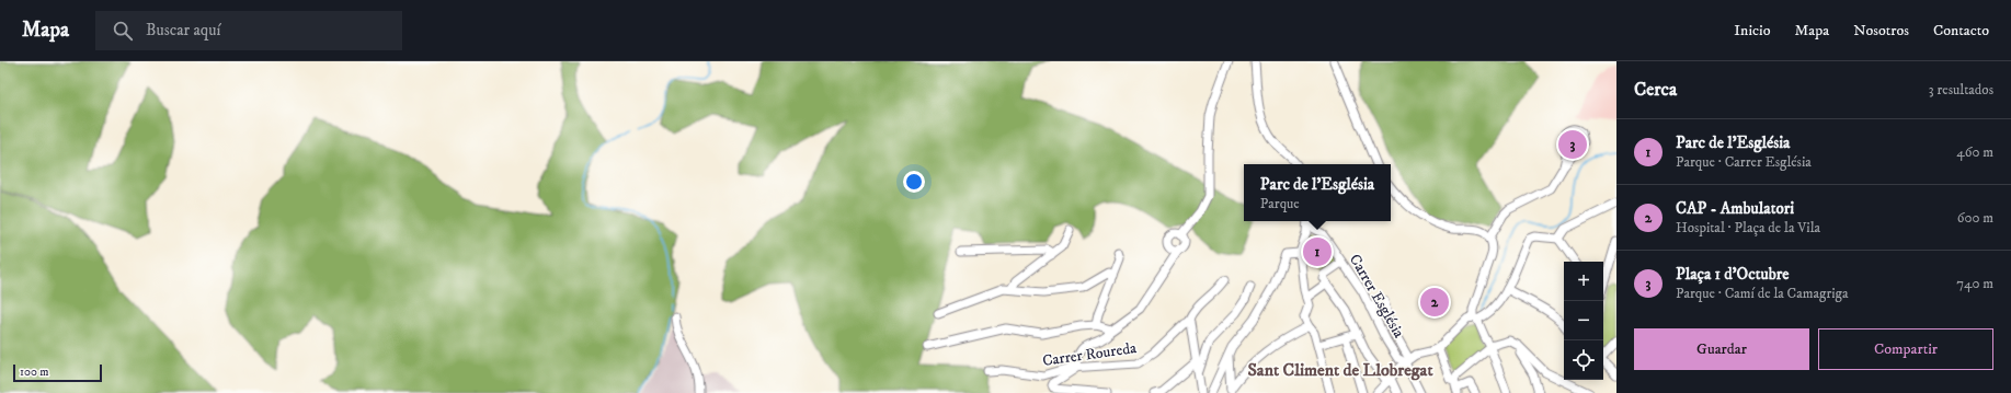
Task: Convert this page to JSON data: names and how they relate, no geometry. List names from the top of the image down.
{
  "streets": {
    "street": ["Carrer Església", "Carrer Roureda"]
  },
  "districts": ["Sant Climent de Llobregat"],
  "scale_bar": "100 m",
  "page": {
    "header": "Mapa",
    "search": "Buscar aquí",
    "nav": [
      "Inicio",
      "Mapa",
      "Nosotros",
      "Contacto"
    ],
    "heading": ["Cerca", "3 resultados"],
    "list": [
      {
        "mark": "1",
        "name": "Parc de l'Església",
        "note": "Parque · Carrer Església",
        "value": "460 m"
      },
      {
        "mark": "2",
        "name": "CAP - Ambulatori",
        "note": "Hospital · Plaça de la Vila",
        "value": "600 m"
      },
      {
        "mark": "3",
        "name": "Plaça 1 d'Octubre",
        "note": "Parque · Camí de la Camagriga",
        "value": "740 m"
      }
    ],
    "pins": ["3", "1", "2"],
    "popup": ["Parc de l'Església", "Parque"],
    "map_buttons": ["+", "−"],
    "buttons": ["Guardar", "Compartir"],
    "scale": "100 m"
  }
}
